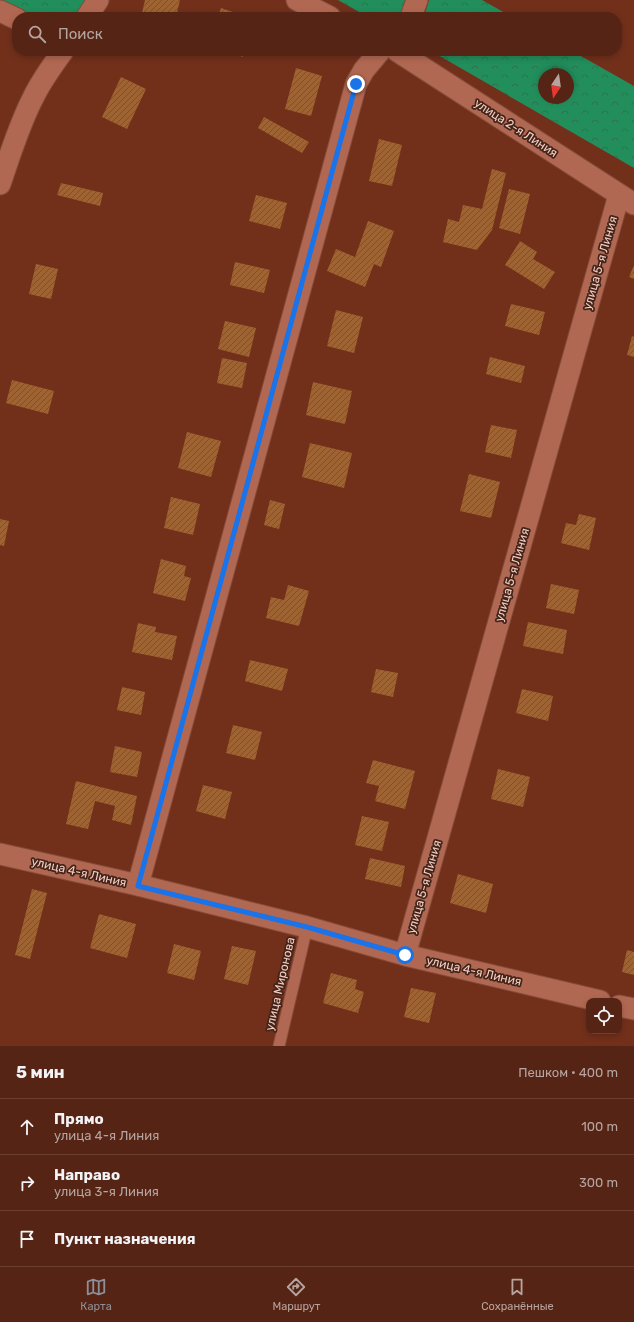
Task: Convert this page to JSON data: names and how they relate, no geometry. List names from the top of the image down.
{
  "streets": {
    "street": ["улица 2-я Линия", "улица 5-я Линия", "улица 4-я Линия"],
    "lane": ["улица Миронова"]
  },
  "crossings": [
    ["улица 2-я Линия", "улица 5-я Линия"],
    ["улица 5-я Линия", "улица 4-я Линия"],
    ["улица 4-я Линия", "улица Миронова"]
  ],
  "north": "bottom",
  "page": {
    "search": "Поиск",
    "heading": ["5 мин", "Пешком · 400 m"],
    "list": [
      ["Прямо", "улица 4-я Линия", "100 m"],
      ["Направо", "улица 3-я Линия", "300 m"],
      "Пункт назначения"
    ],
    "nav": ["Карта", "Маршрут", "Сохранённые"]
  }
}
